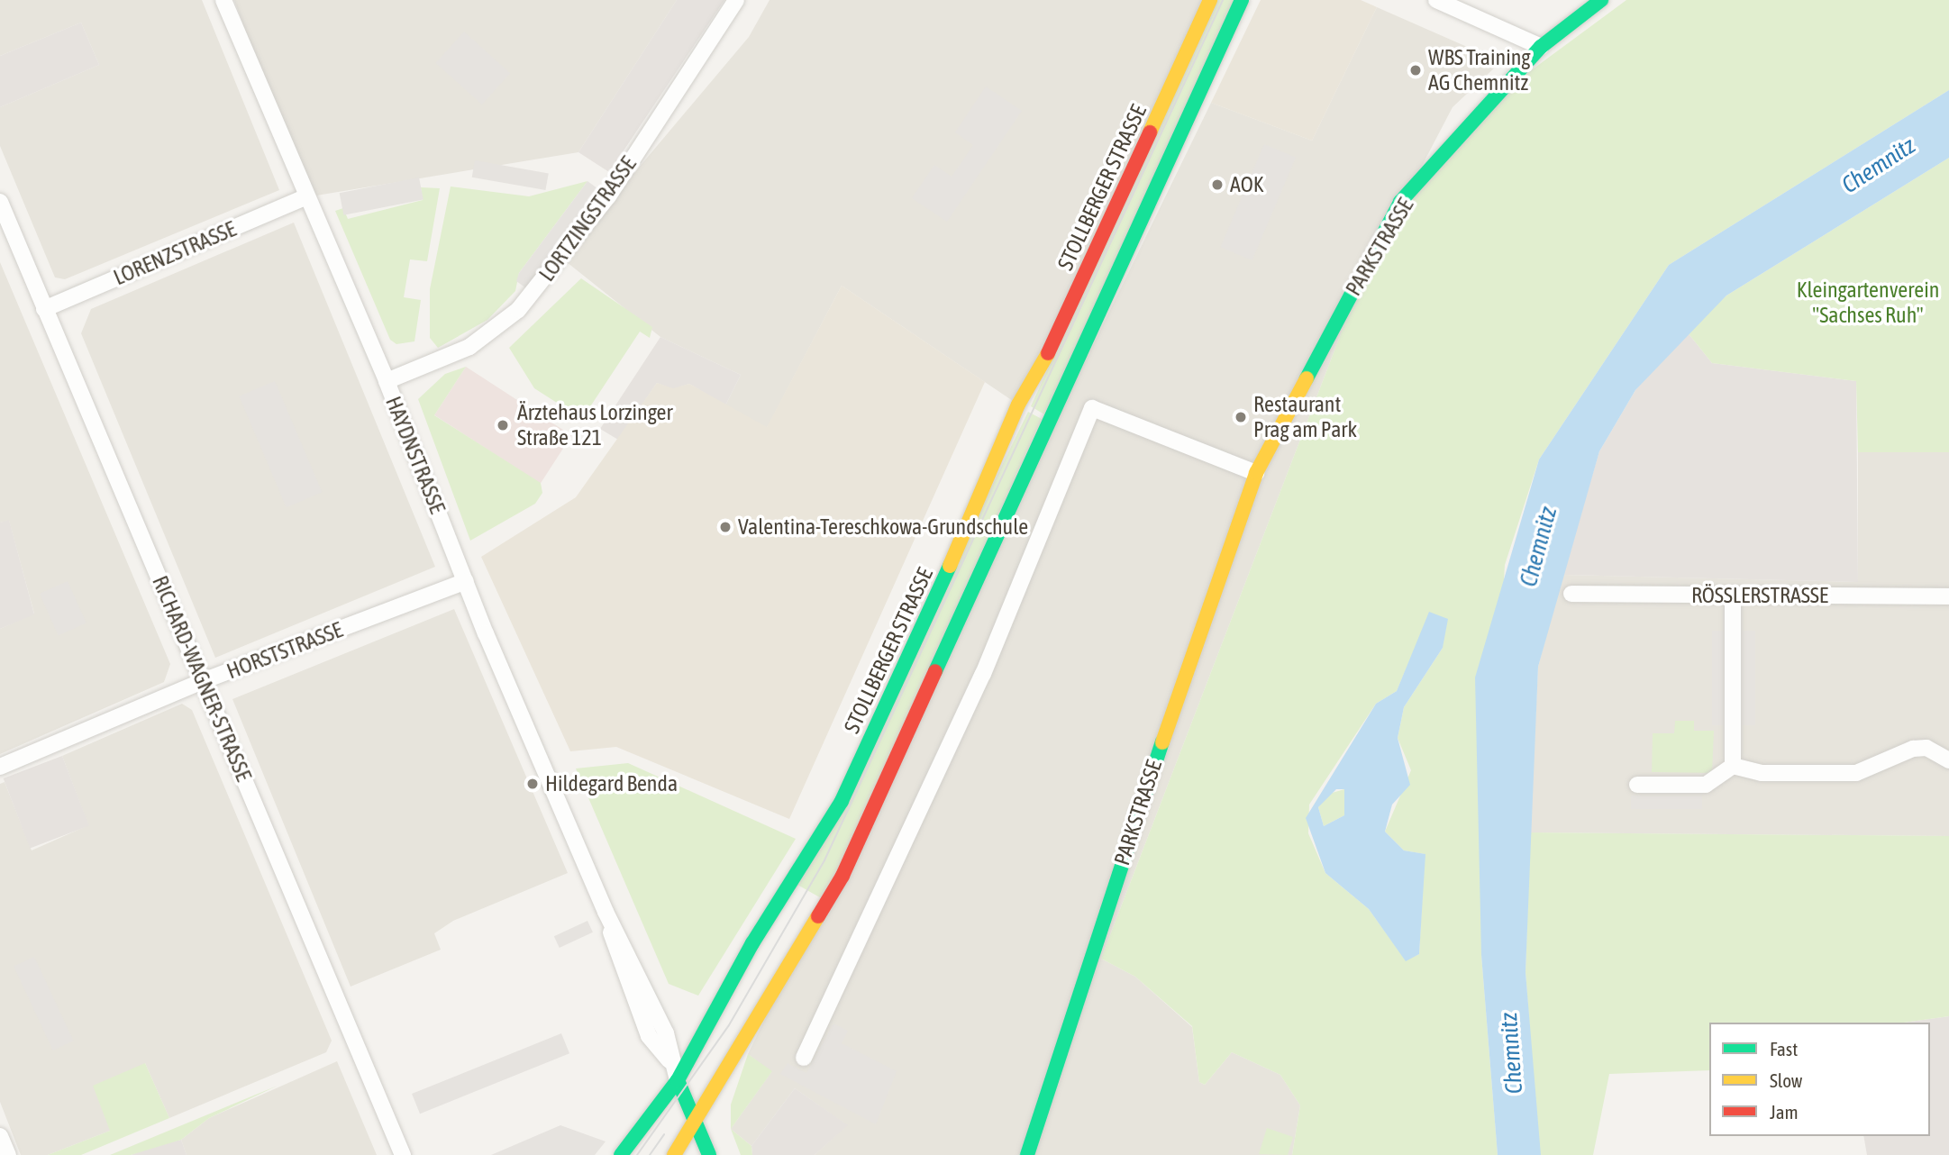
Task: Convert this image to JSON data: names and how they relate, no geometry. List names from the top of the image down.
{
  "streets": {
    "main road": ["STOLLBERGER STRASSE", "PARKSTRASSE", "HAYDNSTRASSE"],
    "street": [
      "LORTZINGSTRASSE",
      "LORENZSTRASSE",
      "RÖSSLERSTRASSE",
      "HORSTSTRASSE",
      "RICHARD-WAGNER-STRASSE"
    ]
  },
  "crossings": [
    ["STOLLBERGER STRASSE", "HAYDNSTRASSE"],
    ["LORTZINGSTRASSE", "HAYDNSTRASSE"],
    ["LORENZSTRASSE", "HAYDNSTRASSE"],
    ["LORENZSTRASSE", "RICHARD-WAGNER-STRASSE"],
    ["HAYDNSTRASSE", "HORSTSTRASSE"],
    ["HORSTSTRASSE", "RICHARD-WAGNER-STRASSE"]
  ],
  "water": ["Chemnitz"],
  "parks": ["Kleingartenverein \"Sachses Ruh\""],
  "places": [
    "WBS Training AG Chemnitz",
    "AOK",
    "Restaurant Prag am Park",
    "Ärztehaus Lorzinger Straße 121",
    "Valentina-Tereschkowa-Grundschule",
    "Hildegard Benda"
  ],
  "legend": ["Fast", "Slow", "Jam"]
}
